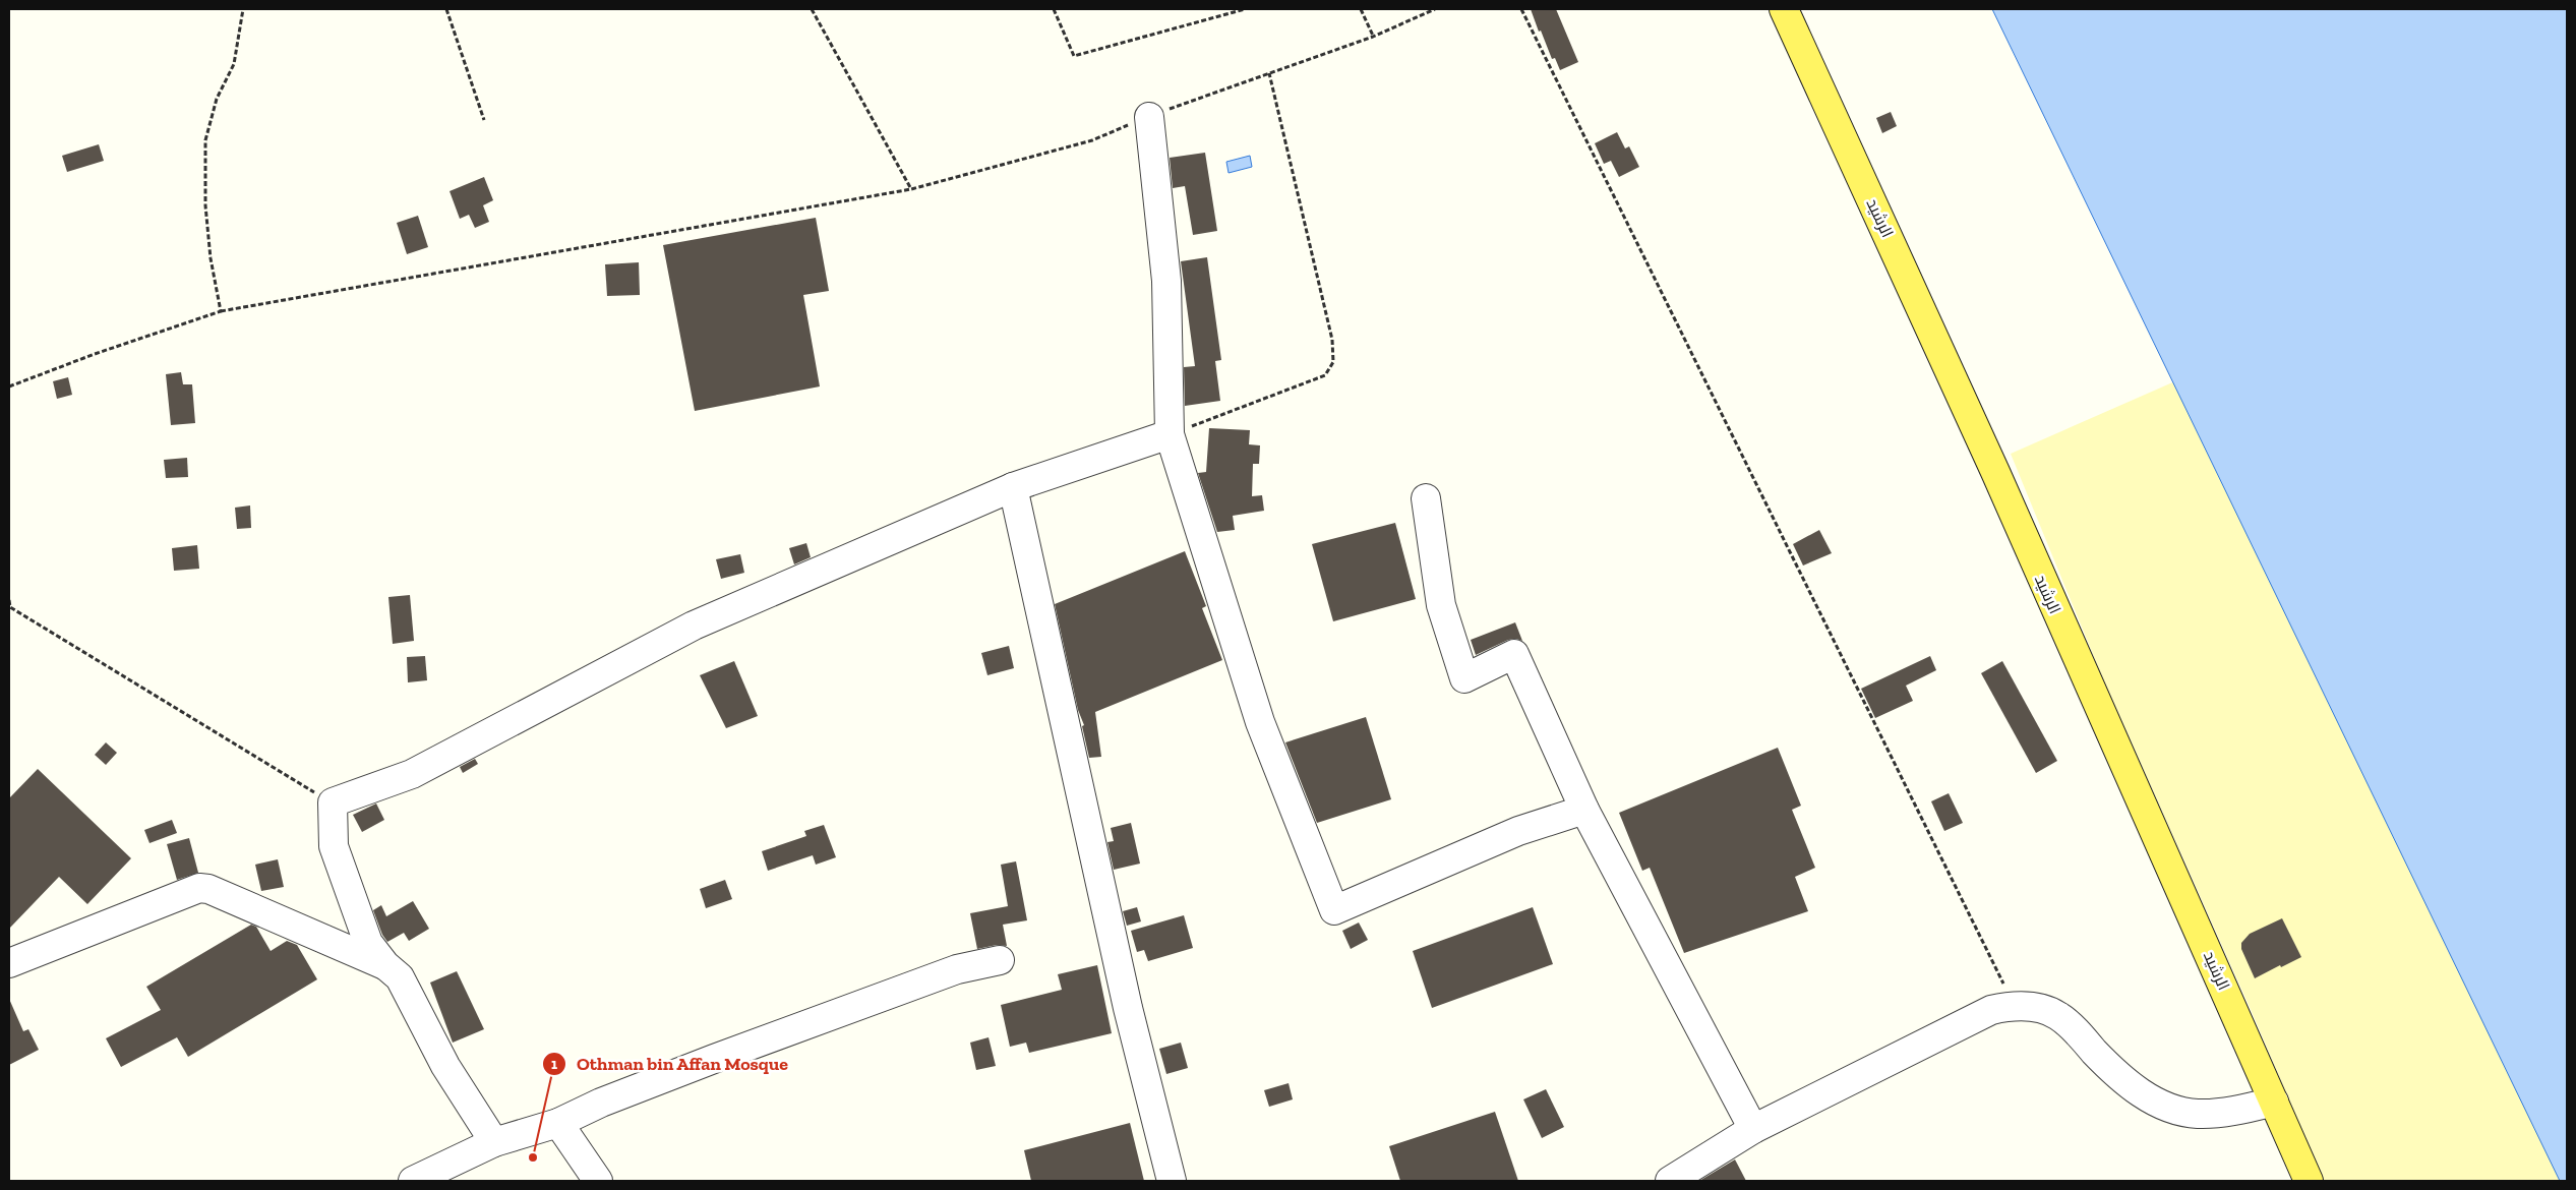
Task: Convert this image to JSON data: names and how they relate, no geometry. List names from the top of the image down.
{
  "streets": {
    "main road": ["الرشيد"]
  },
  "places": ["Othman bin Affan Mosque"]
}
